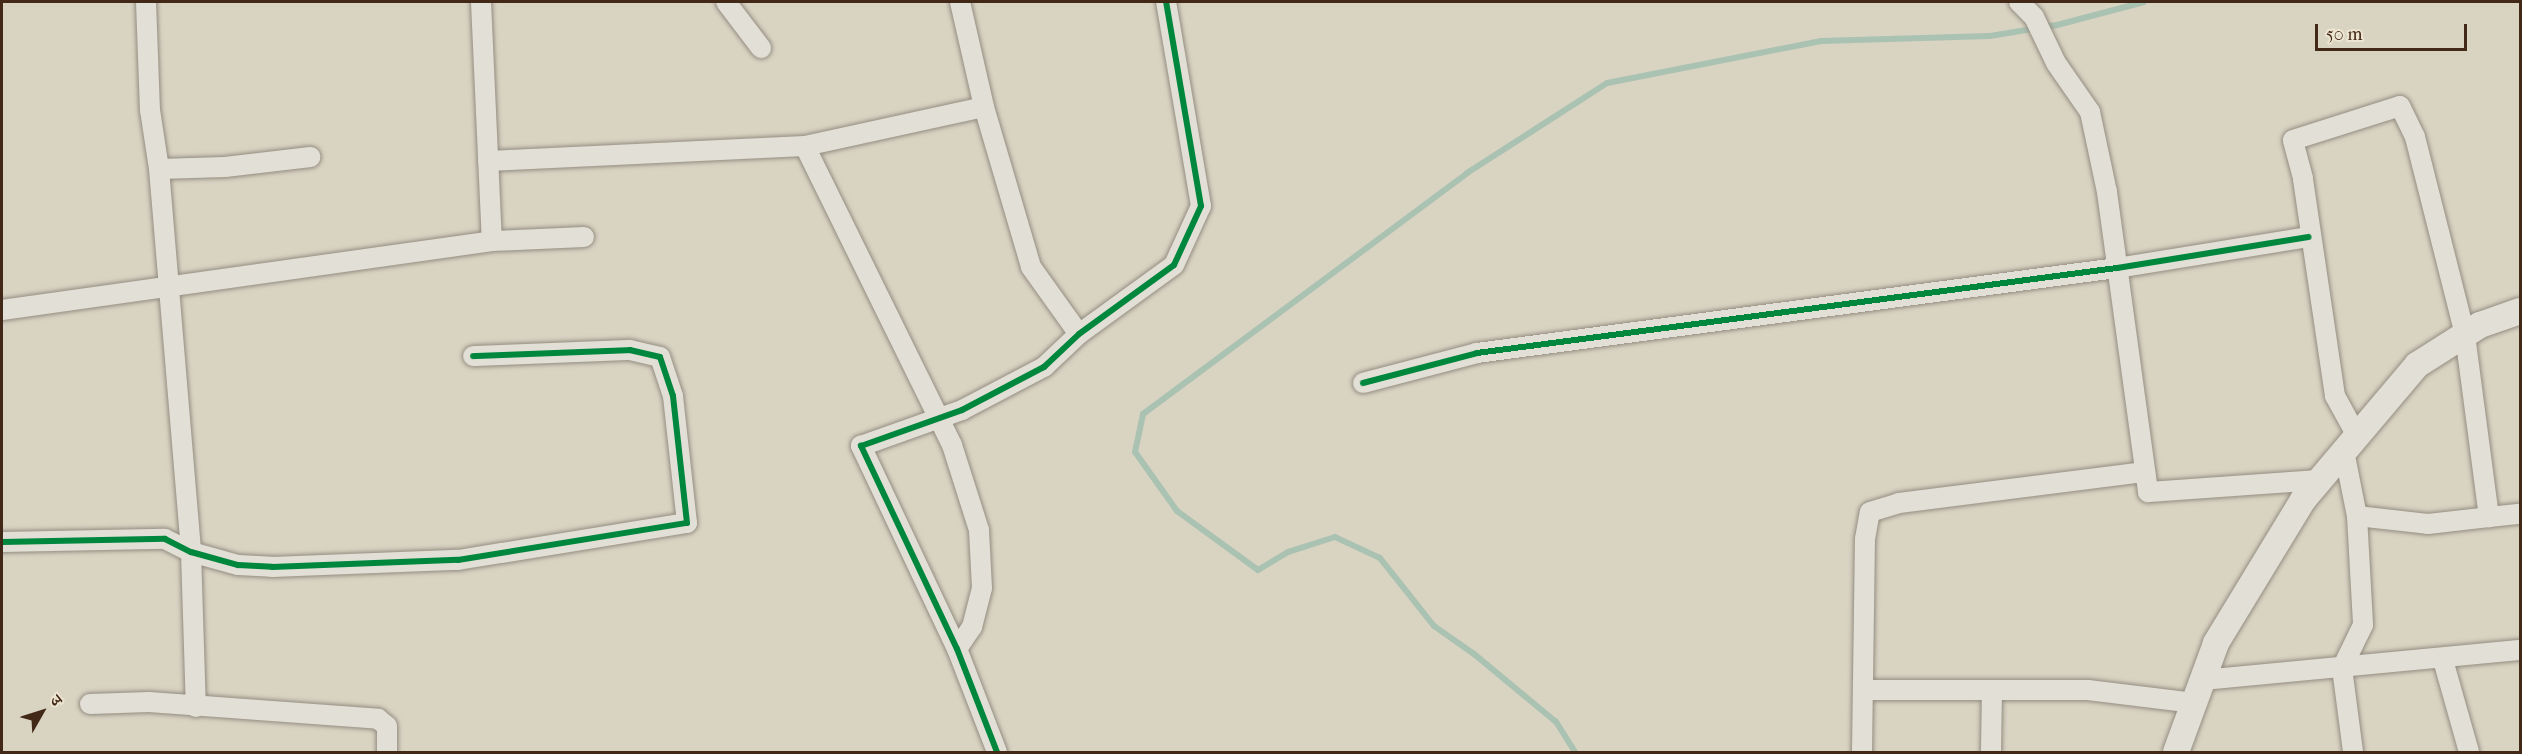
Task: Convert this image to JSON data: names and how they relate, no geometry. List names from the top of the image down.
{
  "scale_bar": "50 m",
  "north": "top right"
}
